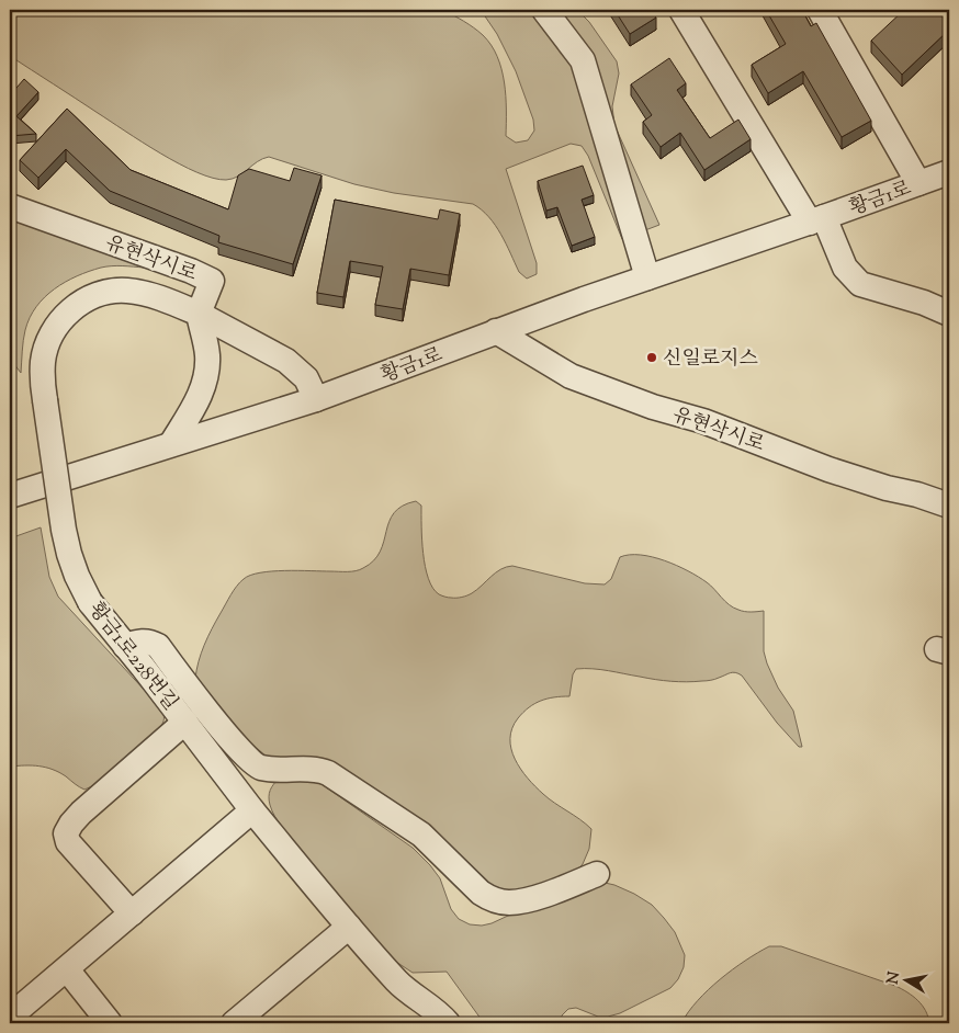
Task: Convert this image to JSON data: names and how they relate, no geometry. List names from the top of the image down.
{
  "streets": {
    "street": ["황금1로", "유현삭시로", "황금1로228번길"]
  },
  "crossings": [
    ["황금1로", "유현삭시로"],
    ["유현삭시로", "황금1로228번길"]
  ],
  "places": ["신일로지스"],
  "north": "left"
}
